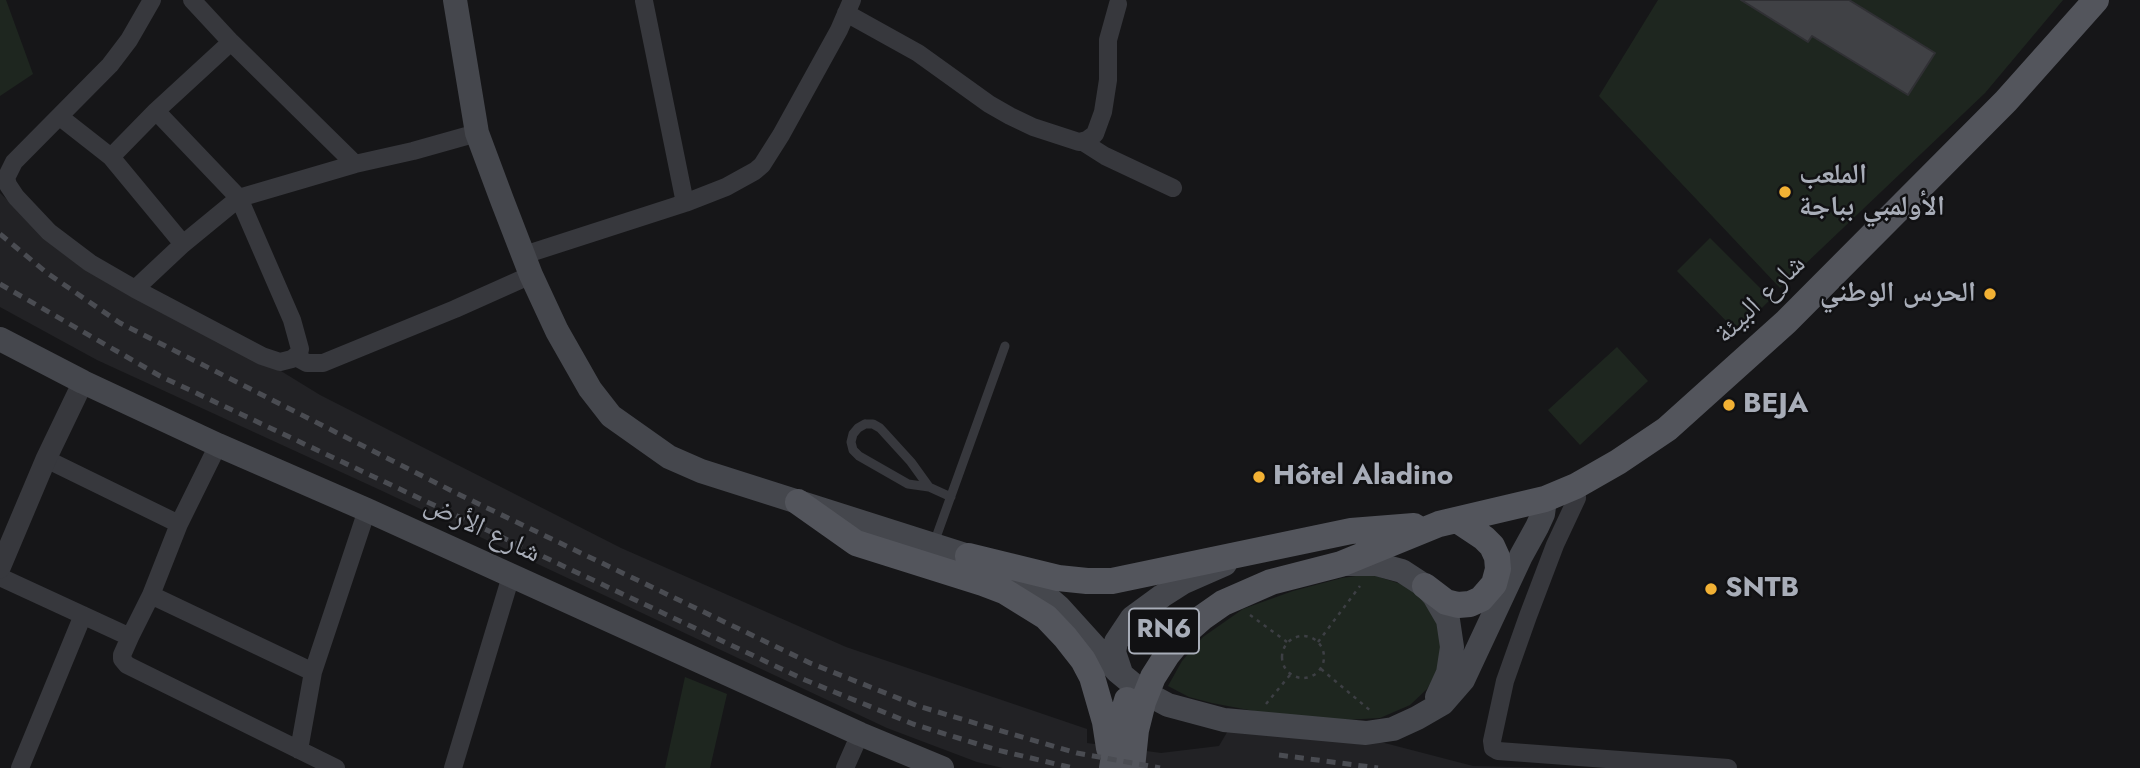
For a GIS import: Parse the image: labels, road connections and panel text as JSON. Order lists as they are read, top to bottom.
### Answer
{
  "streets": {
    "main road": ["شارع البيئة", "شارع الأرض", "RN6"]
  },
  "places": [
    "الملعب الأولمبي بباجة",
    "الحرس الوطني",
    "BEJA",
    "Hôtel Aladino",
    "SNTB"
  ]
}
